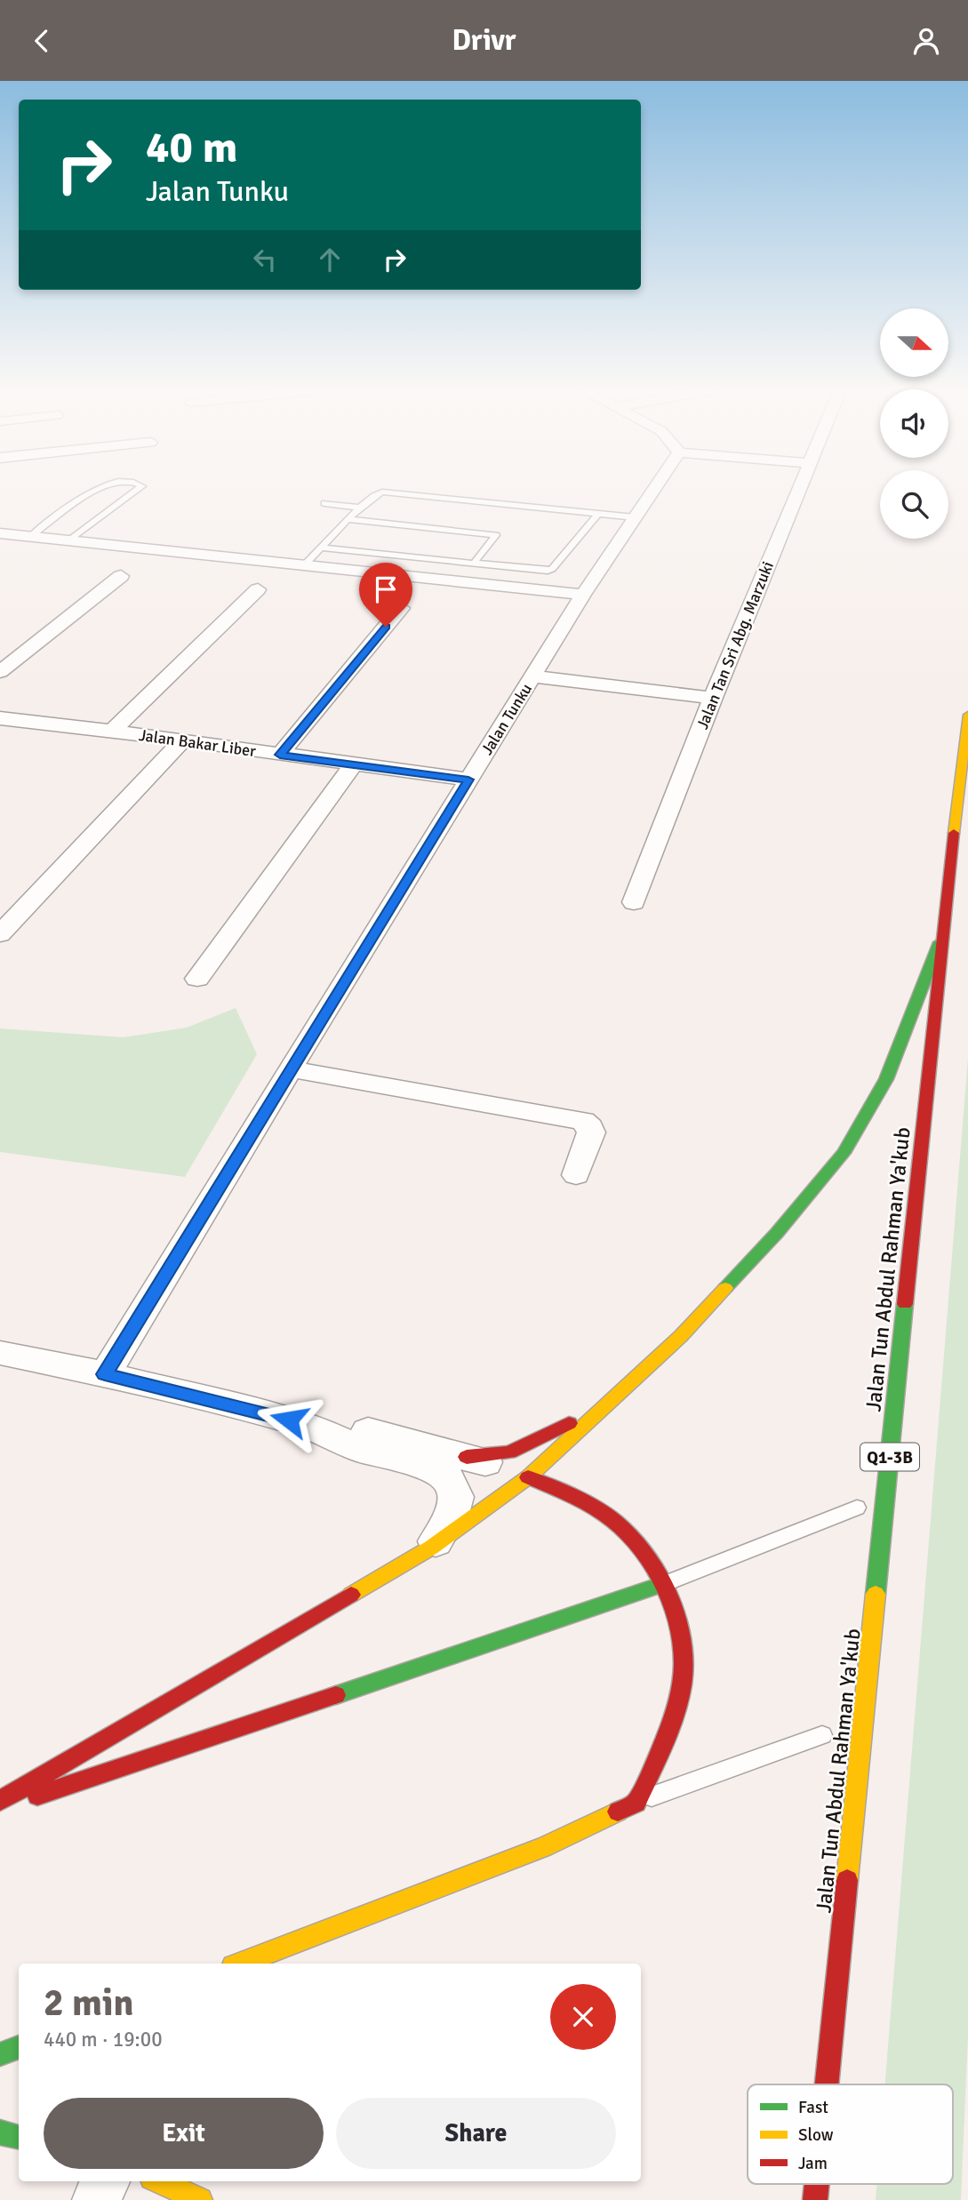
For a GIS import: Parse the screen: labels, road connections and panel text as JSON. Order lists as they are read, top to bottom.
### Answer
{
  "streets": {
    "street": [
      "Jalan Tan Sri Abg. Marzuki",
      "Jalan Tunku",
      "Jalan Bakar Liber",
      "Jalan Tun Abdul Rahman Ya'kub",
      "Q1-3B"
    ]
  },
  "crossings": [
    ["Jalan Tunku", "Jalan Bakar Liber"]
  ],
  "legend": ["Fast", "Slow", "Jam"],
  "north": "right",
  "page": {
    "header": "Drivr",
    "turn": ["40 m", "Jalan Tunku"],
    "heading": ["2 min", "440 m · 19:00"],
    "buttons": ["Exit", "Share"]
  }
}
